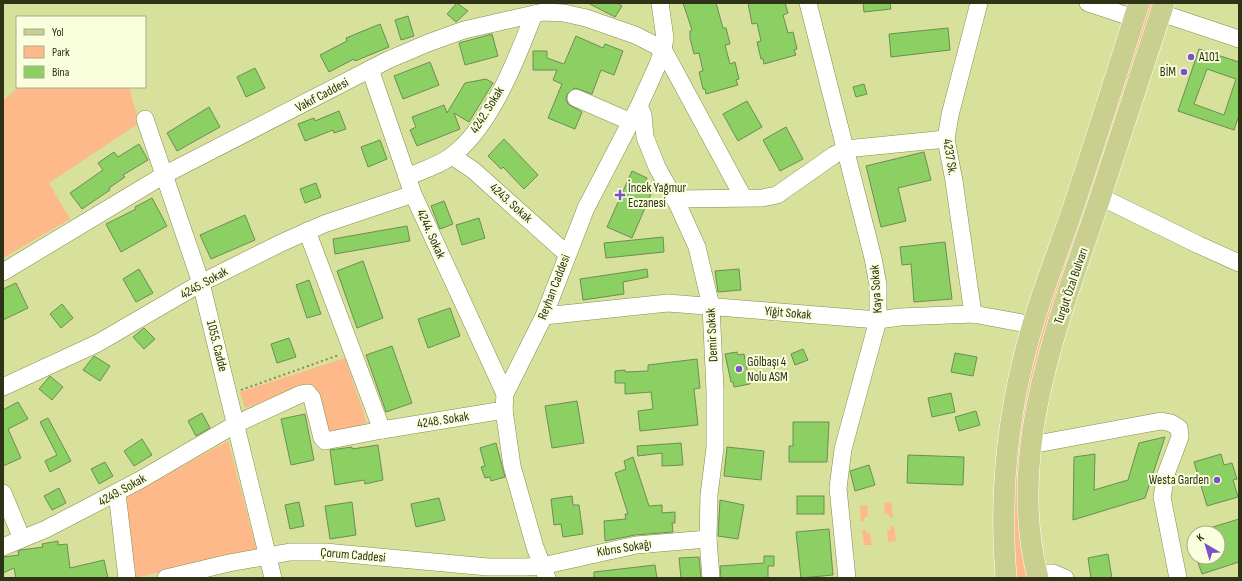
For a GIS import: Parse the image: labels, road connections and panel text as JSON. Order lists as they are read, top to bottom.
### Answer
{
  "streets": {
    "main road": ["Turgut Özal Bulvarı"],
    "street": [
      "Vakıf Caddesi",
      "4242. Sokak",
      "4237 Sk.",
      "4243. Sokak",
      "4244. Sokak",
      "4245. Sokak",
      "Reyhan Caddesi",
      "Kaya Sokak",
      "Yiğit Sokak",
      "Demir Sokak",
      "1055. Cadde",
      "4248. Sokak",
      "4249. Sokak",
      "Kıbrıs Sokağı",
      "Çorum Caddesi"
    ]
  },
  "crossings": [
    ["Vakıf Caddesi", "4242. Sokak"],
    ["Vakıf Caddesi", "4244. Sokak"],
    ["Vakıf Caddesi", "Reyhan Caddesi"],
    ["Vakıf Caddesi", "1055. Cadde"],
    ["4242. Sokak", "4243. Sokak"],
    ["4242. Sokak", "4244. Sokak"],
    ["4237 Sk.", "Yiğit Sokak"],
    ["4243. Sokak", "Reyhan Caddesi"],
    ["4244. Sokak", "4245. Sokak"],
    ["4244. Sokak", "Reyhan Caddesi"],
    ["4244. Sokak", "4248. Sokak"],
    ["4245. Sokak", "1055. Cadde"],
    ["Turgut Özal Bulvarı", "Yiğit Sokak"],
    ["Reyhan Caddesi", "Yiğit Sokak"],
    ["Reyhan Caddesi", "Demir Sokak"],
    ["Reyhan Caddesi", "4248. Sokak"],
    ["Kaya Sokak", "Yiğit Sokak"],
    ["Yiğit Sokak", "Demir Sokak"],
    ["Demir Sokak", "Kıbrıs Sokağı"],
    ["1055. Cadde", "4248. Sokak"],
    ["1055. Cadde", "4249. Sokak"],
    ["1055. Cadde", "Çorum Caddesi"],
    ["4248. Sokak", "4249. Sokak"],
    ["Kıbrıs Sokağı", "Çorum Caddesi"]
  ],
  "places": {
    "other": [
      "A101",
      "BİM",
      "Gölbaşı 4 Nolu ASM",
      "Westa Garden"
    ],
    "health": ["İncek Yağmur Eczanesi"]
  },
  "legend": ["Yol", "Park", "Bina"],
  "north": "top left"
}
